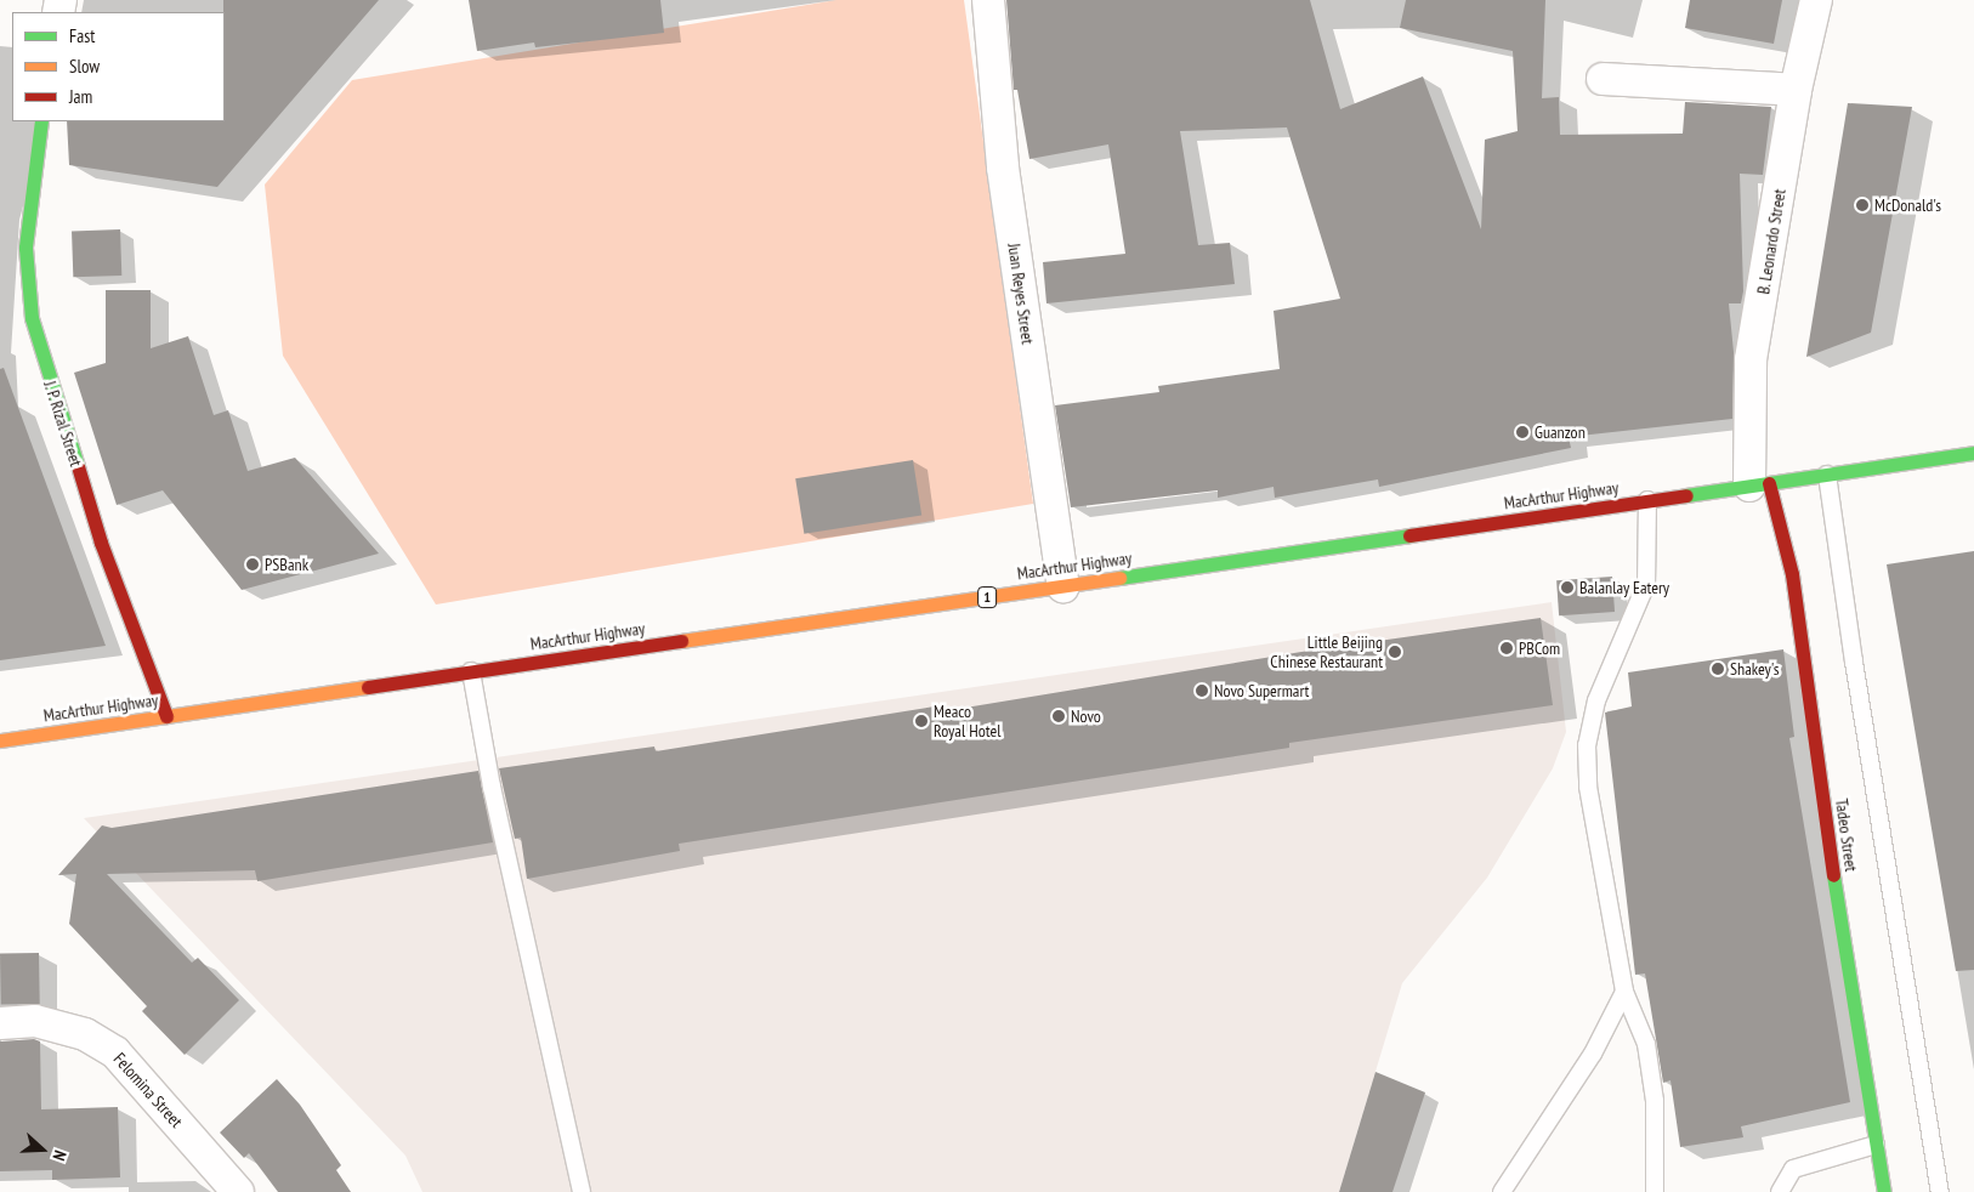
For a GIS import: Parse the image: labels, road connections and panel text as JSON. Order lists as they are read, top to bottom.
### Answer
{
  "streets": {
    "main road": [
      "J. P. Rizal Street",
      "MacArthur Highway",
      "1",
      "Tadeo Street"
    ],
    "street": ["B. Leonardo Street", "Juan Reyes Street", "Felomina Street"]
  },
  "crossings": [
    ["B. Leonardo Street", "MacArthur Highway"],
    ["B. Leonardo Street", "Tadeo Street"],
    ["Juan Reyes Street", "MacArthur Highway"],
    ["J. P. Rizal Street", "MacArthur Highway"],
    ["MacArthur Highway", "Tadeo Street"]
  ],
  "places": [
    "McDonald's",
    "Guanzon",
    "PSBank",
    "Balanlay Eatery",
    "PBCom",
    "Little Beijing Chinese Restaurant",
    "Shakey's",
    "Novo Supermart",
    "Novo",
    "Meaco Royal Hotel"
  ],
  "legend": ["Fast", "Slow", "Jam"],
  "north": "right"
}
